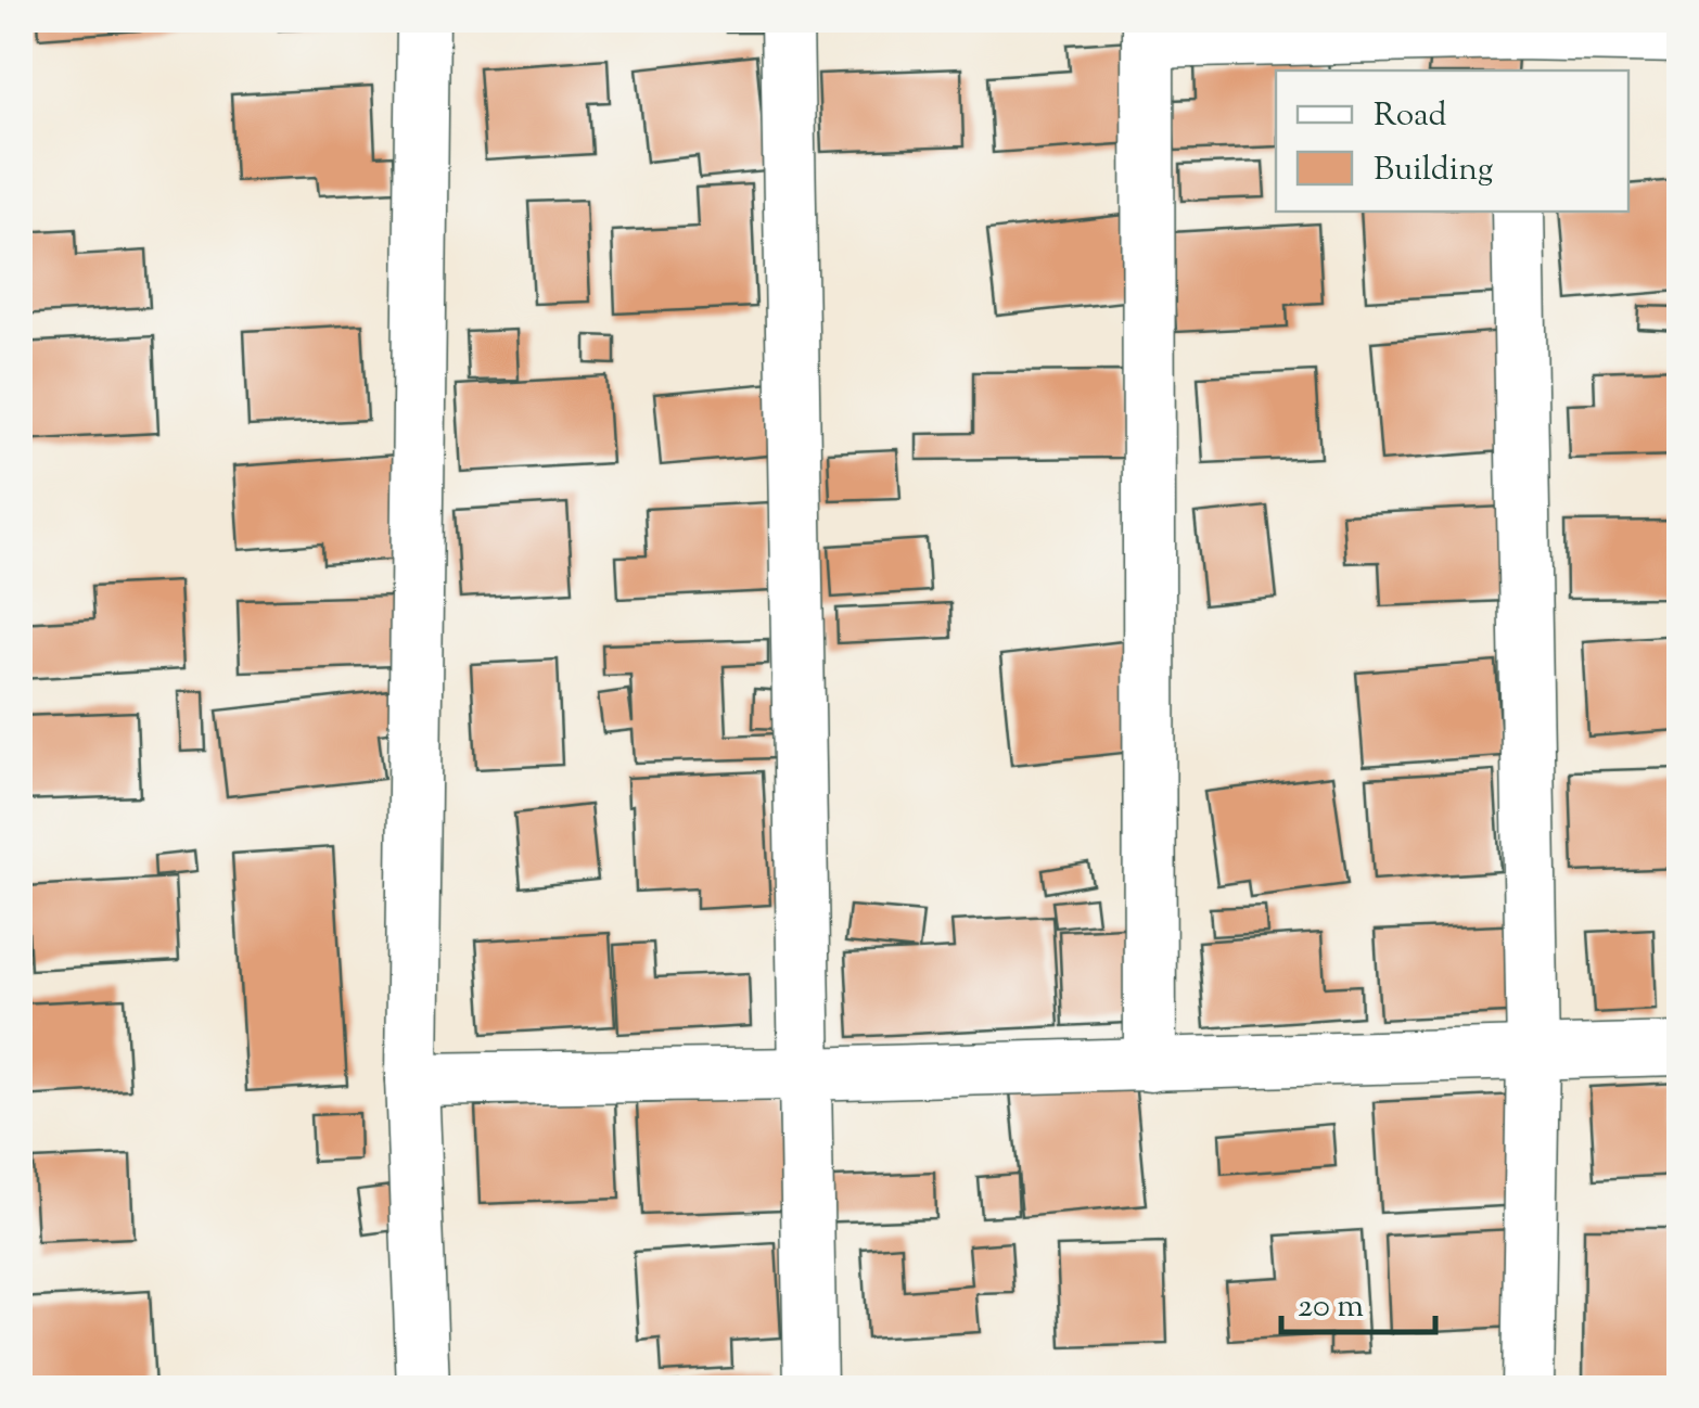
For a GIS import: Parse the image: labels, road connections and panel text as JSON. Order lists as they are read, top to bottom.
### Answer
{
  "legend": ["Road", "Building"],
  "scale_bar": "20 m"
}
